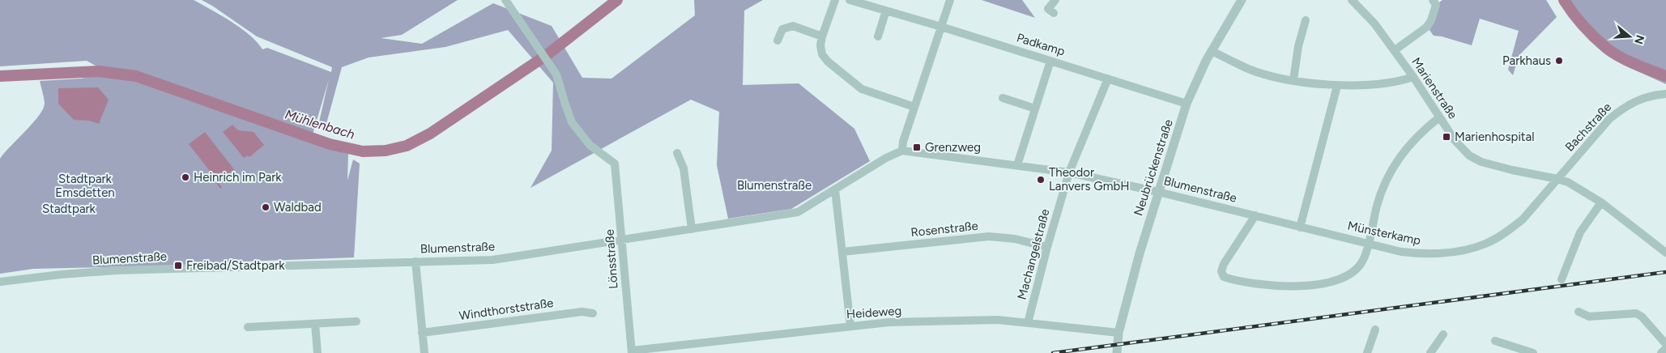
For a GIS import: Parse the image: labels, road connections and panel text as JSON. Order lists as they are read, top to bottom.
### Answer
{
  "streets": {
    "street": [
      "Padkamp",
      "Marienstraße",
      "Bachstraße",
      "Neubrückenstraße",
      "Blumenstraße",
      "Rosenstraße",
      "Münsterkamp",
      "Machangelstraße",
      "Lönsstraße",
      "Windthorststraße",
      "Heideweg"
    ]
  },
  "crossings": [
    ["Padkamp", "Neubrückenstraße"],
    ["Padkamp", "Machangelstraße"],
    ["Marienstraße", "Bachstraße"],
    ["Marienstraße", "Münsterkamp"],
    ["Bachstraße", "Münsterkamp"],
    ["Neubrückenstraße", "Blumenstraße"],
    ["Neubrückenstraße", "Heideweg"],
    ["Blumenstraße", "Münsterkamp"],
    ["Blumenstraße", "Machangelstraße"],
    ["Blumenstraße", "Lönsstraße"],
    ["Rosenstraße", "Machangelstraße"],
    ["Machangelstraße", "Heideweg"],
    ["Lönsstraße", "Heideweg"]
  ],
  "water": ["Mühlenbach"],
  "parks": ["Stadtpark Emsdetten", "Blumenstraße", "Stadtpark"],
  "places": {
    "other": [
      "Parkhaus",
      "Heinrich im Park",
      "Theodor Lanvers GmbH",
      "Waldbad"
    ],
    "transit": ["Marienhospital", "Grenzweg", "Freibad/Stadtpark"]
  },
  "north": "right"
}
